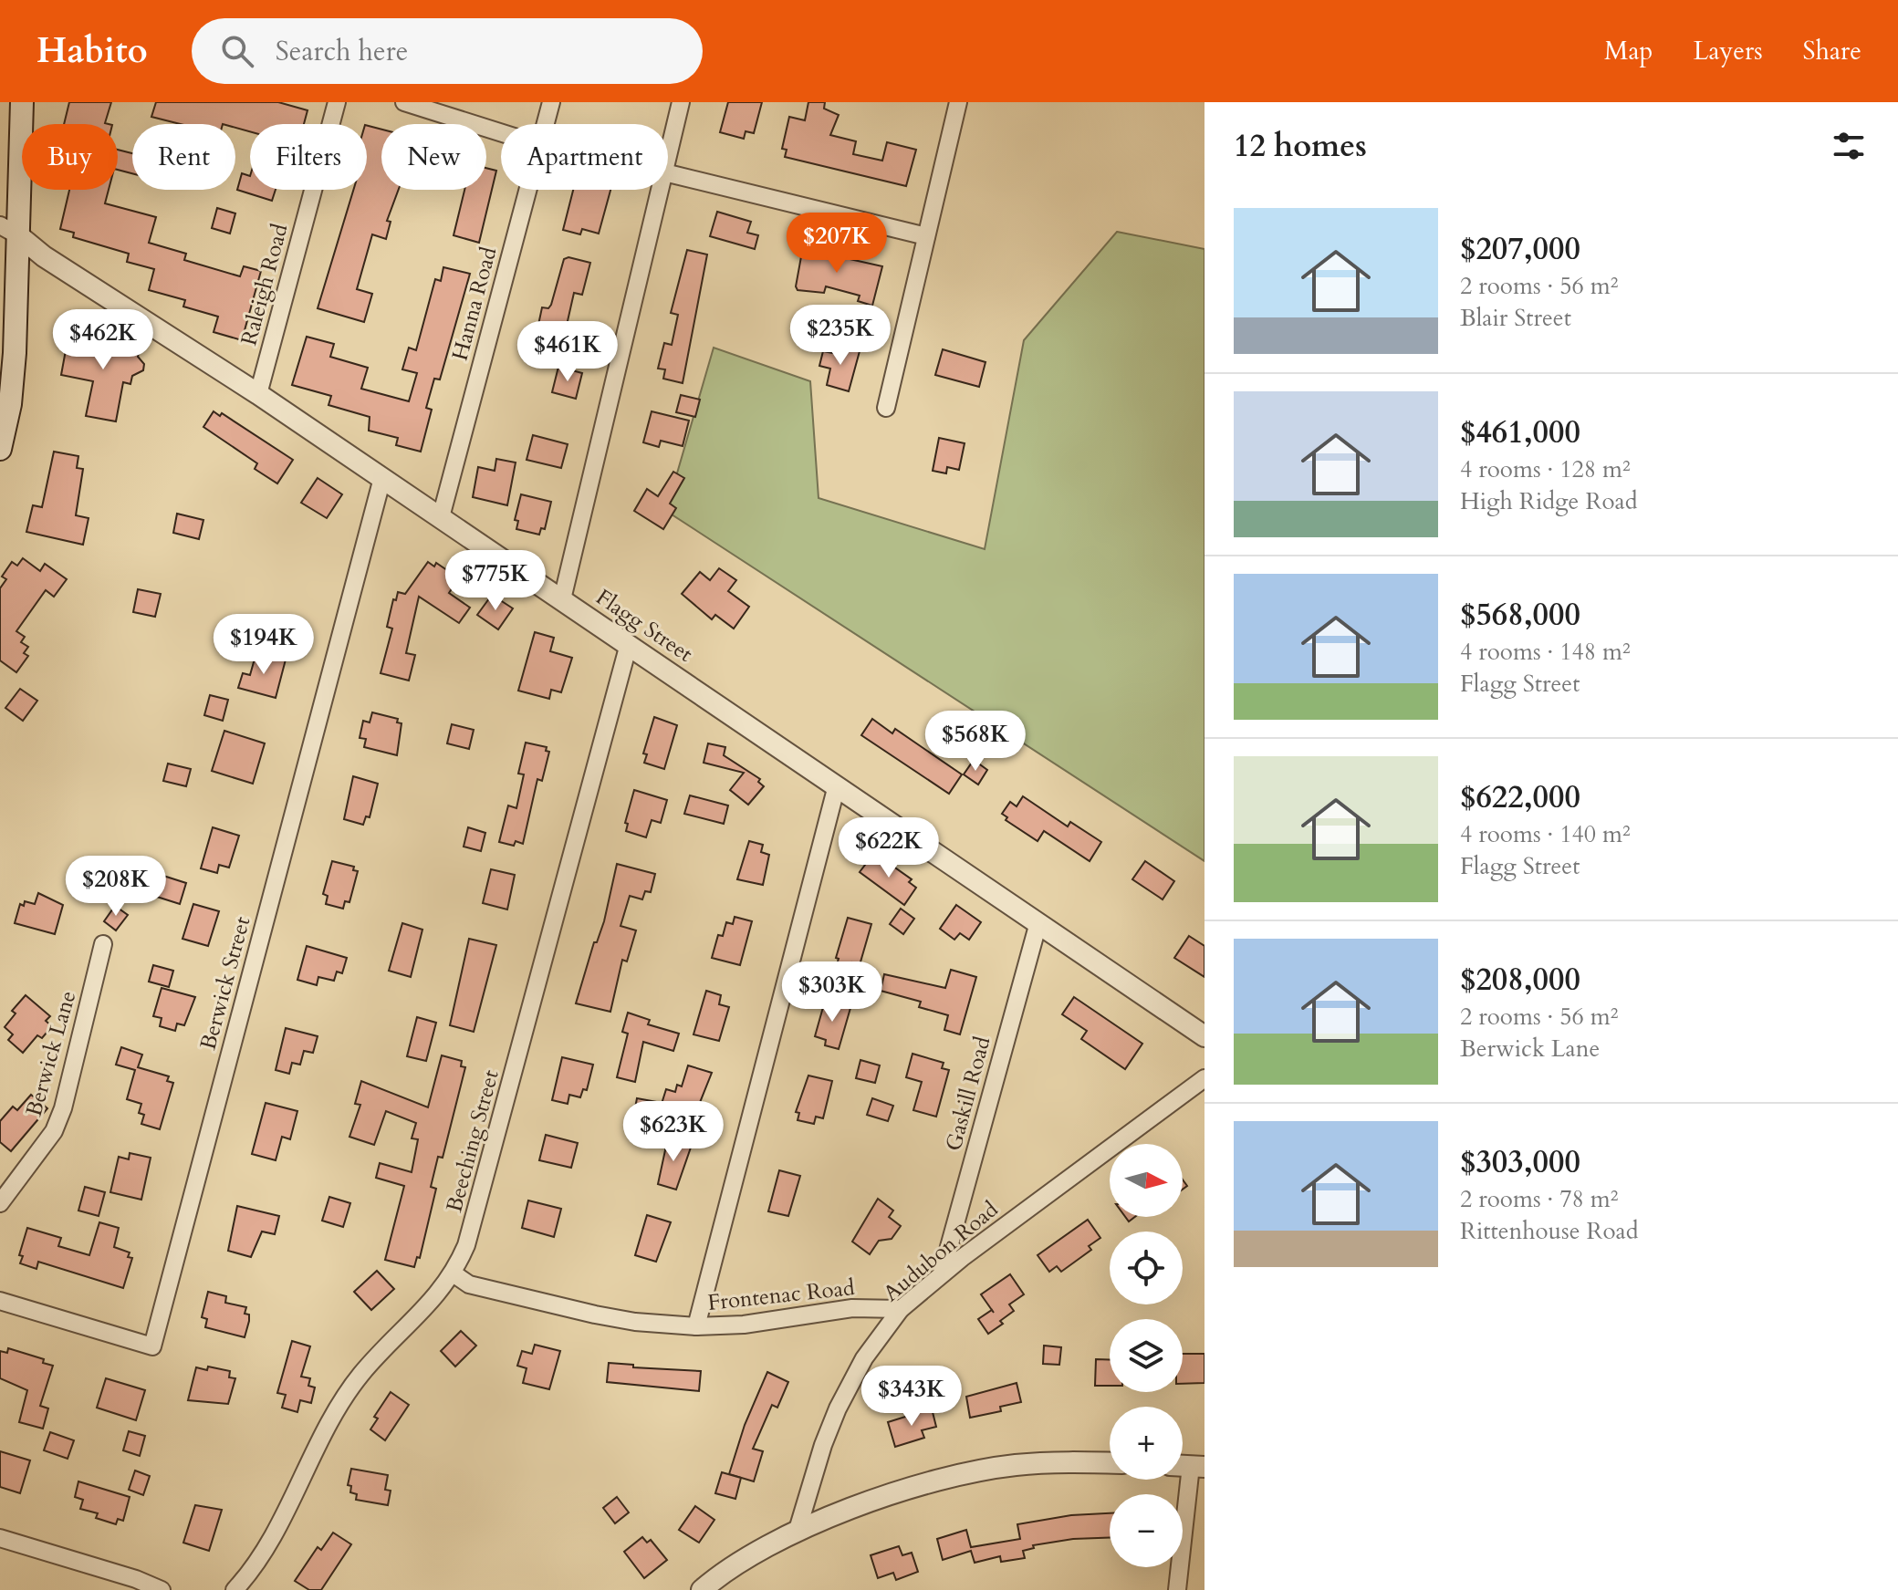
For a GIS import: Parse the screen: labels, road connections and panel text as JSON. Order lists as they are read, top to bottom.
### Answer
{
  "streets": {
    "street": [
      "Raleigh Road",
      "Hanna Road",
      "Flagg Street",
      "Berwick Street",
      "Berwick Lane",
      "Gaskill Road",
      "Beeching Street",
      "Audubon Road",
      "Frontenac Road"
    ]
  },
  "crossings": [
    ["Raleigh Road", "Flagg Street"],
    ["Hanna Road", "Flagg Street"],
    ["Flagg Street", "Berwick Street"],
    ["Flagg Street", "Gaskill Road"],
    ["Flagg Street", "Beeching Street"],
    ["Gaskill Road", "Audubon Road"],
    ["Beeching Street", "Frontenac Road"],
    ["Audubon Road", "Frontenac Road"]
  ],
  "north": "right",
  "page": {
    "header": "Habito",
    "search": "Search here",
    "nav": ["Map", "Layers", "Share"],
    "heading": "12 homes",
    "chip": [
      "Buy",
      "Rent",
      "Filters",
      "New",
      "Apartment"
    ],
    "list": [
      {
        "name": "$207,000",
        "note": "2 rooms · 56 m² · Blair Street"
      },
      {
        "name": "$461,000",
        "note": "4 rooms · 128 m² · High Ridge Road"
      },
      {
        "name": "$568,000",
        "note": "4 rooms · 148 m² · Flagg Street"
      },
      {
        "name": "$622,000",
        "note": "4 rooms · 140 m² · Flagg Street"
      },
      {
        "name": "$208,000",
        "note": "2 rooms · 56 m² · Berwick Lane"
      },
      {
        "name": "$303,000",
        "note": "2 rooms · 78 m² · Rittenhouse Road"
      }
    ],
    "price": [
      "$207K",
      "$235K",
      "$462K",
      "$461K",
      "$775K",
      "$194K",
      "$568K",
      "$622K",
      "$208K",
      "$303K",
      "$623K",
      "$343K"
    ],
    "map_buttons": ["+", "−"]
  }
}
